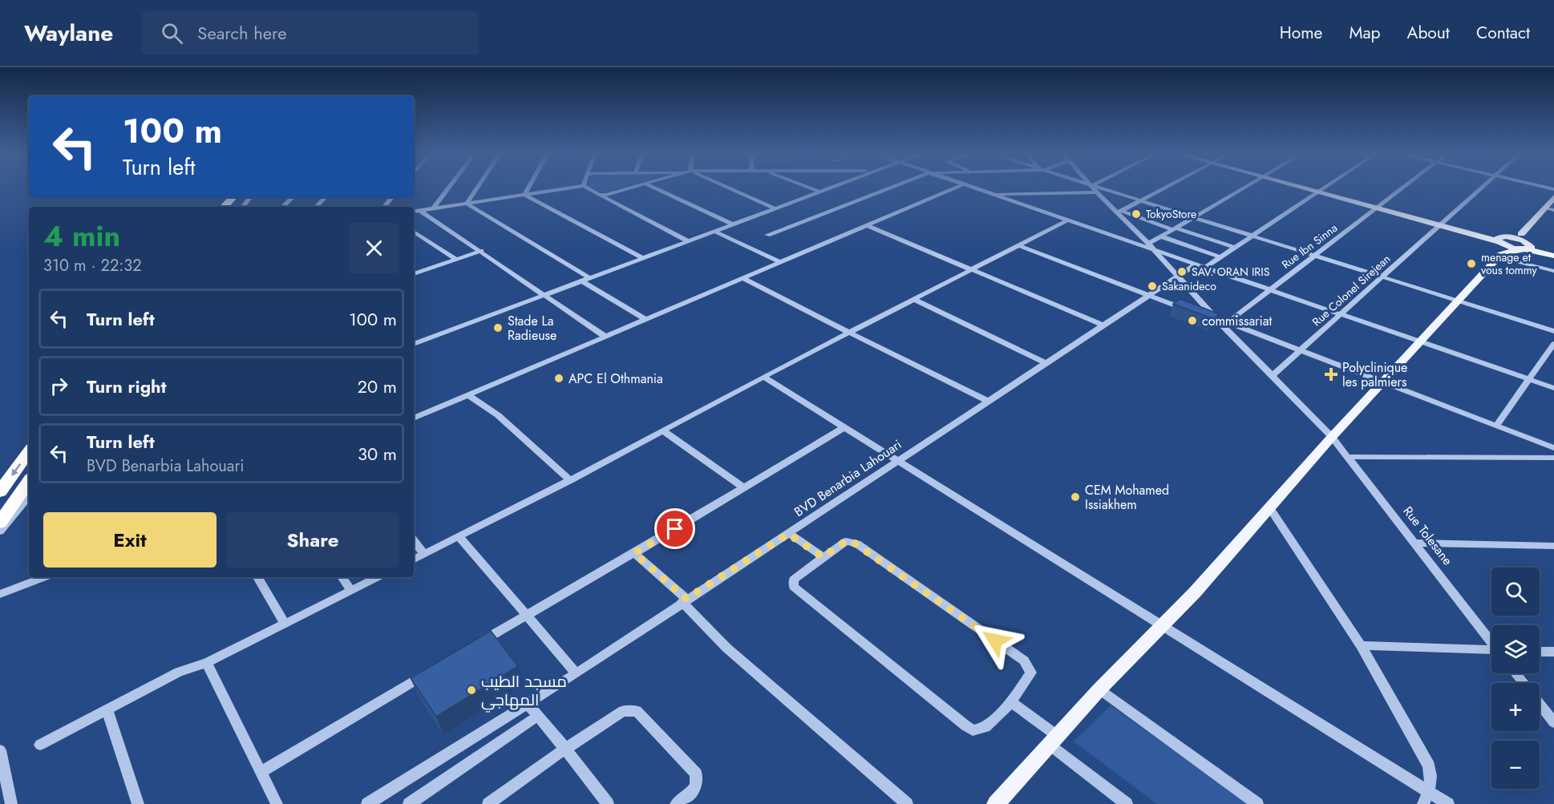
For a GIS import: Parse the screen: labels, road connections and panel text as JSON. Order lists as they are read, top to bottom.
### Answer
{
  "streets": {
    "street": [
      "Rue Ibn Sinna",
      "Rue Colonel Sirejean",
      "BVD Benarbia Lahouari",
      "Rue Tolesane"
    ]
  },
  "crossings": [
    ["Rue Ibn Sinna", "Rue Tolesane"],
    ["Rue Colonel Sirejean", "Rue Tolesane"],
    ["BVD Benarbia Lahouari", "Rue Tolesane"]
  ],
  "places": {
    "other": [
      "TokyoStore",
      "menage et vous tommy",
      "SAV. ORAN IRIS",
      "Sakanideco",
      "commissariat",
      "Stade La Radieuse",
      "APC El Othmania",
      "CEM Mohamed Issiakhem",
      "مسجد الطيب المهاجي"
    ],
    "health": ["Polyclinique les palmiers"]
  },
  "page": {
    "header": "Waylane",
    "search": "Search here",
    "nav": [
      "Home",
      "Map",
      "About",
      "Contact"
    ],
    "turn": ["100 m", "Turn left"],
    "heading": ["4 min", "310 m · 22:32"],
    "list": [
      {
        "name": "Turn left",
        "value": "100 m"
      },
      {
        "name": "Turn right",
        "value": "20 m"
      },
      {
        "name": "Turn left",
        "note": "BVD Benarbia Lahouari",
        "value": "30 m"
      }
    ],
    "buttons": ["Exit", "Share"],
    "map_buttons": ["+", "−"]
  }
}
